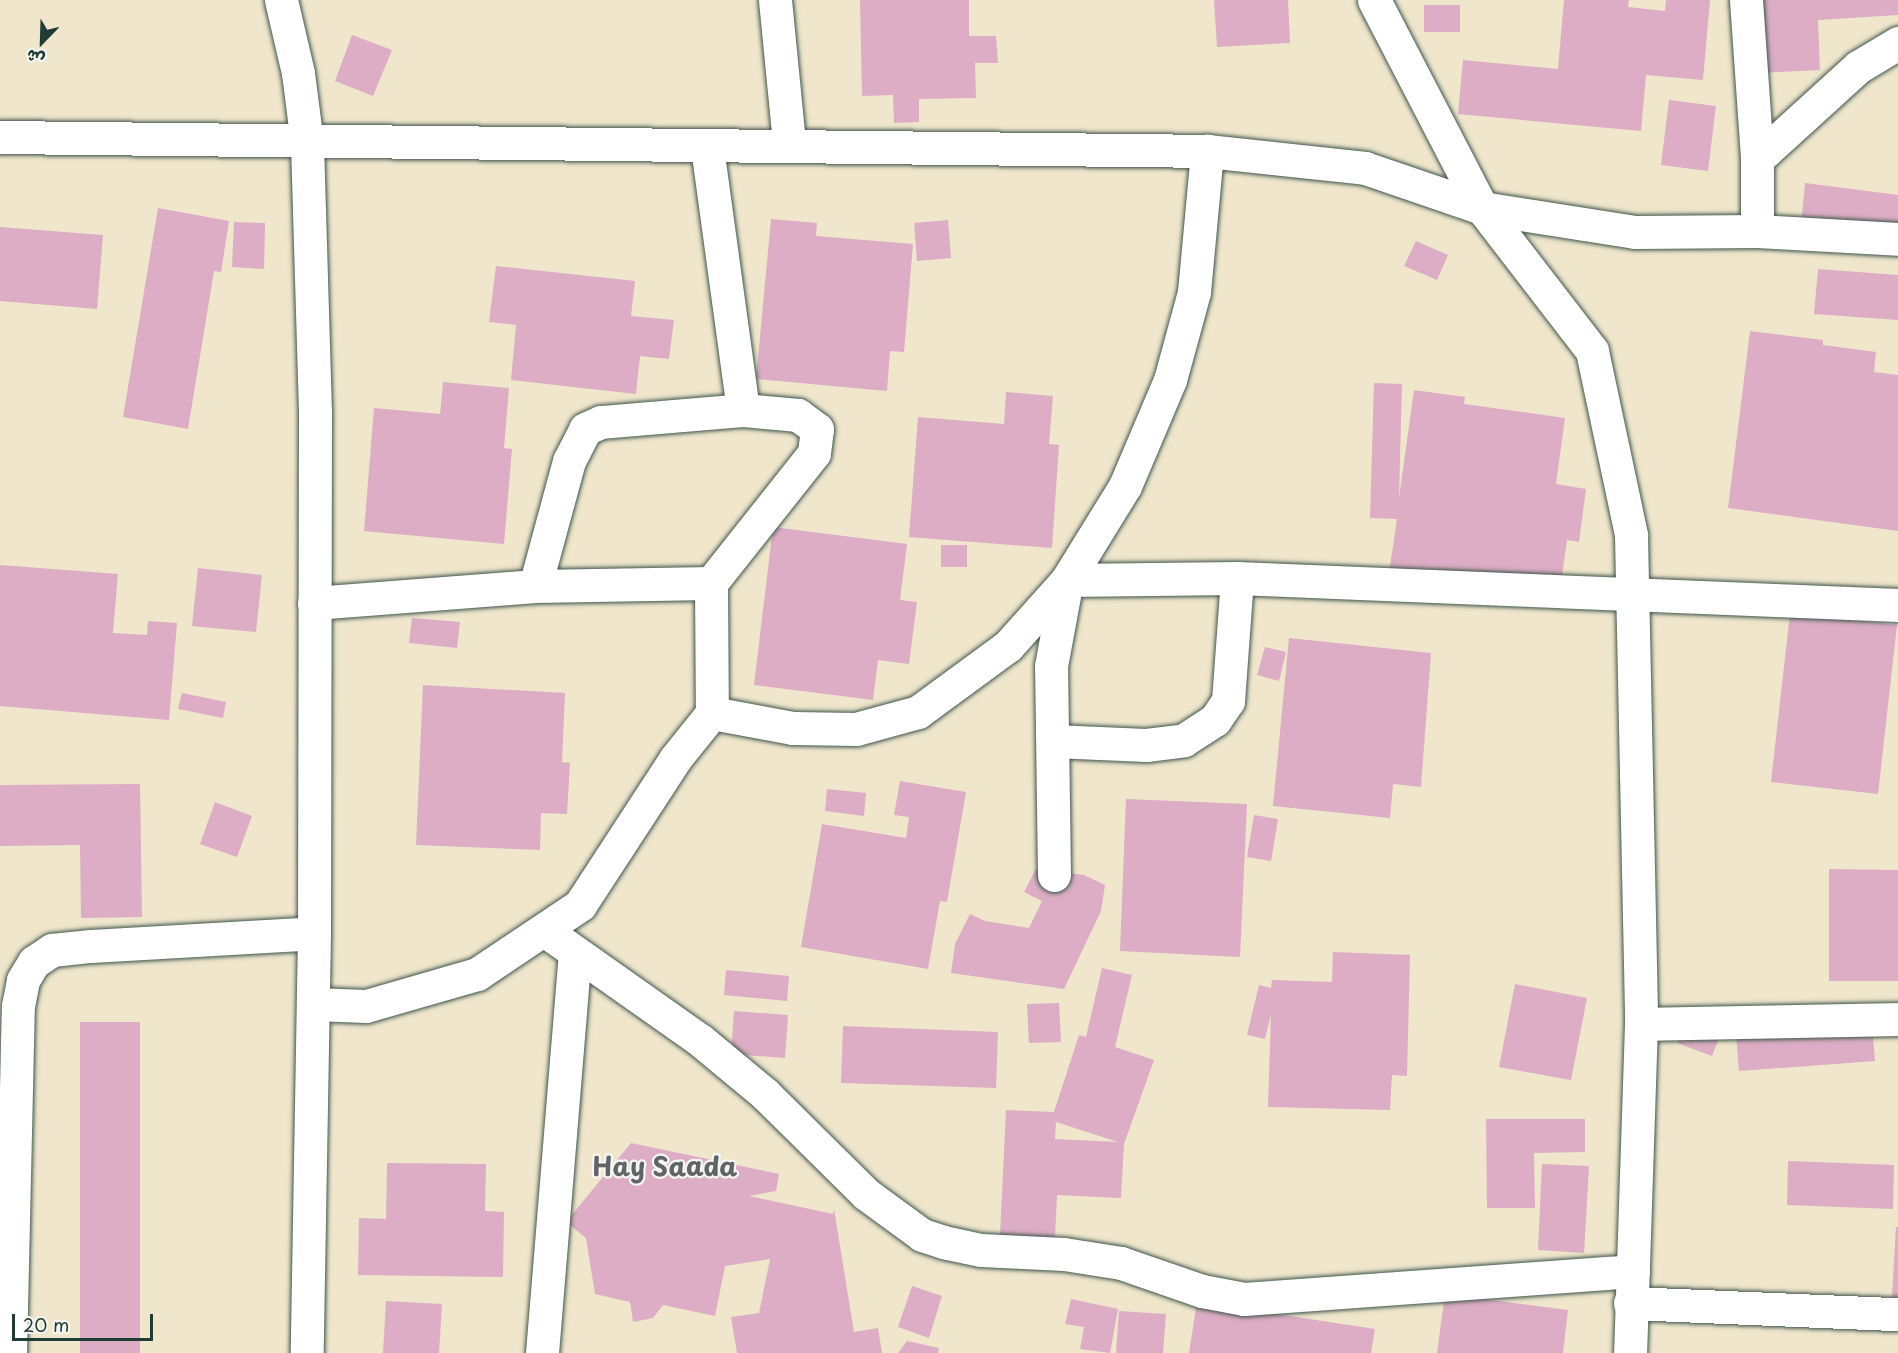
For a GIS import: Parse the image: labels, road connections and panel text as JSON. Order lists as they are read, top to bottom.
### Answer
{
  "districts": ["Hay Saada"],
  "scale_bar": "20 m",
  "north": "bottom left"
}
